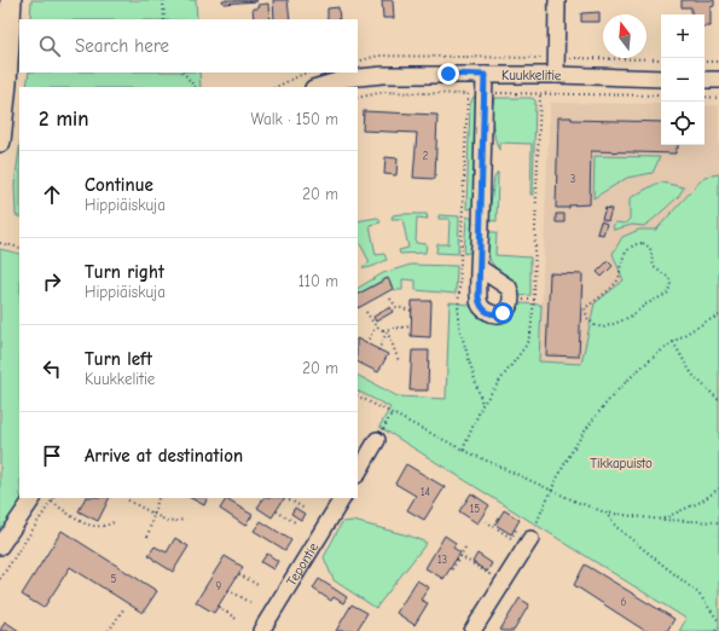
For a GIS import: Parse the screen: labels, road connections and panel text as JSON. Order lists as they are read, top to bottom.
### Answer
{
  "streets": {
    "street": ["Kuukkelitie", "Tepontie"]
  },
  "parks": ["Tikkapuisto"],
  "house_numbers": [
    "2",
    "3",
    "14",
    "15",
    "13",
    "5",
    "9",
    "6"
  ],
  "north": "top",
  "page": {
    "map_buttons": ["+", "−"],
    "search": "Search here",
    "heading": ["2 min", "Walk · 150 m"],
    "list": [
      ["Continue", "Hippiäiskuja", "20 m"],
      ["Turn right", "Hippiäiskuja", "110 m"],
      ["Turn left", "Kuukkelitie", "20 m"],
      "Arrive at destination"
    ]
  }
}
